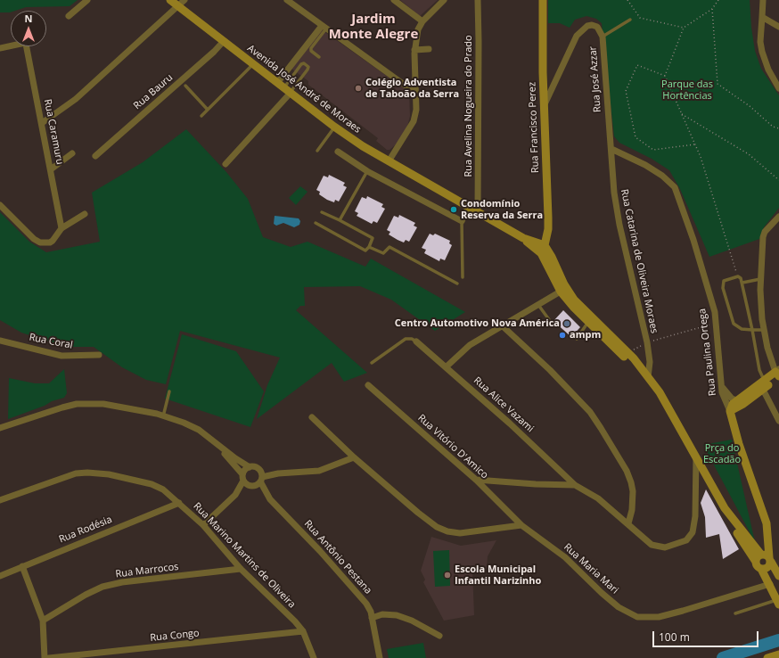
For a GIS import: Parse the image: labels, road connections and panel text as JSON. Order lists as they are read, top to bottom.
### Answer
{
  "streets": {
    "street": [
      "Rua José Azzar",
      "Avenida José André de Moraes",
      "Rua Bauru",
      "Rua Avelina Nogueira do Prado",
      "Rua Francisco Perez",
      "Rua Caramuru",
      "Rua Catarina de Oliveira Moraes",
      "Rua Coral",
      "Rua Paulina Ortega",
      "Rua Alice Vazami",
      "Rua Vitório D'Amico",
      "Rua Rodésia",
      "Rua Marino Martins de Oliveira",
      "Rua Antônio Pestana",
      "Rua Maria Mari",
      "Rua Marrocos",
      "Rua Congo"
    ]
  },
  "crossings": [
    ["Rua José Azzar", "Rua Francisco Perez"],
    ["Rua José Azzar", "Rua Catarina de Oliveira Moraes"],
    ["Rua José Azzar", "Rua Paulina Ortega"],
    ["Avenida José André de Moraes", "Rua Bauru"],
    ["Avenida José André de Moraes", "Rua Avelina Nogueira do Prado"],
    ["Avenida José André de Moraes", "Rua Francisco Perez"],
    ["Avenida José André de Moraes", "Rua Catarina de Oliveira Moraes"],
    ["Avenida José André de Moraes", "Rua Paulina Ortega"],
    ["Avenida José André de Moraes", "Rua Alice Vazami"],
    ["Avenida José André de Moraes", "Rua Maria Mari"],
    ["Rua Catarina de Oliveira Moraes", "Rua Paulina Ortega"],
    ["Rua Vitório D'Amico", "Rua Maria Mari"],
    ["Rua Rodésia", "Rua Marino Martins de Oliveira"],
    ["Rua Marino Martins de Oliveira", "Rua Marrocos"],
    ["Rua Marino Martins de Oliveira", "Rua Congo"]
  ],
  "districts": ["Jardim Monte Alegre"],
  "parks": ["Parque das Hortências", "Prça do Escadão"],
  "places": [
    "Colégio Adventista de Taboão da Serra",
    "Condomínio Reserva da Serra",
    "Centro Automotivo Nova América",
    "ampm",
    "Escola Municipal Infantil Narizinho"
  ],
  "scale_bar": "100 m",
  "north": "top"
}
